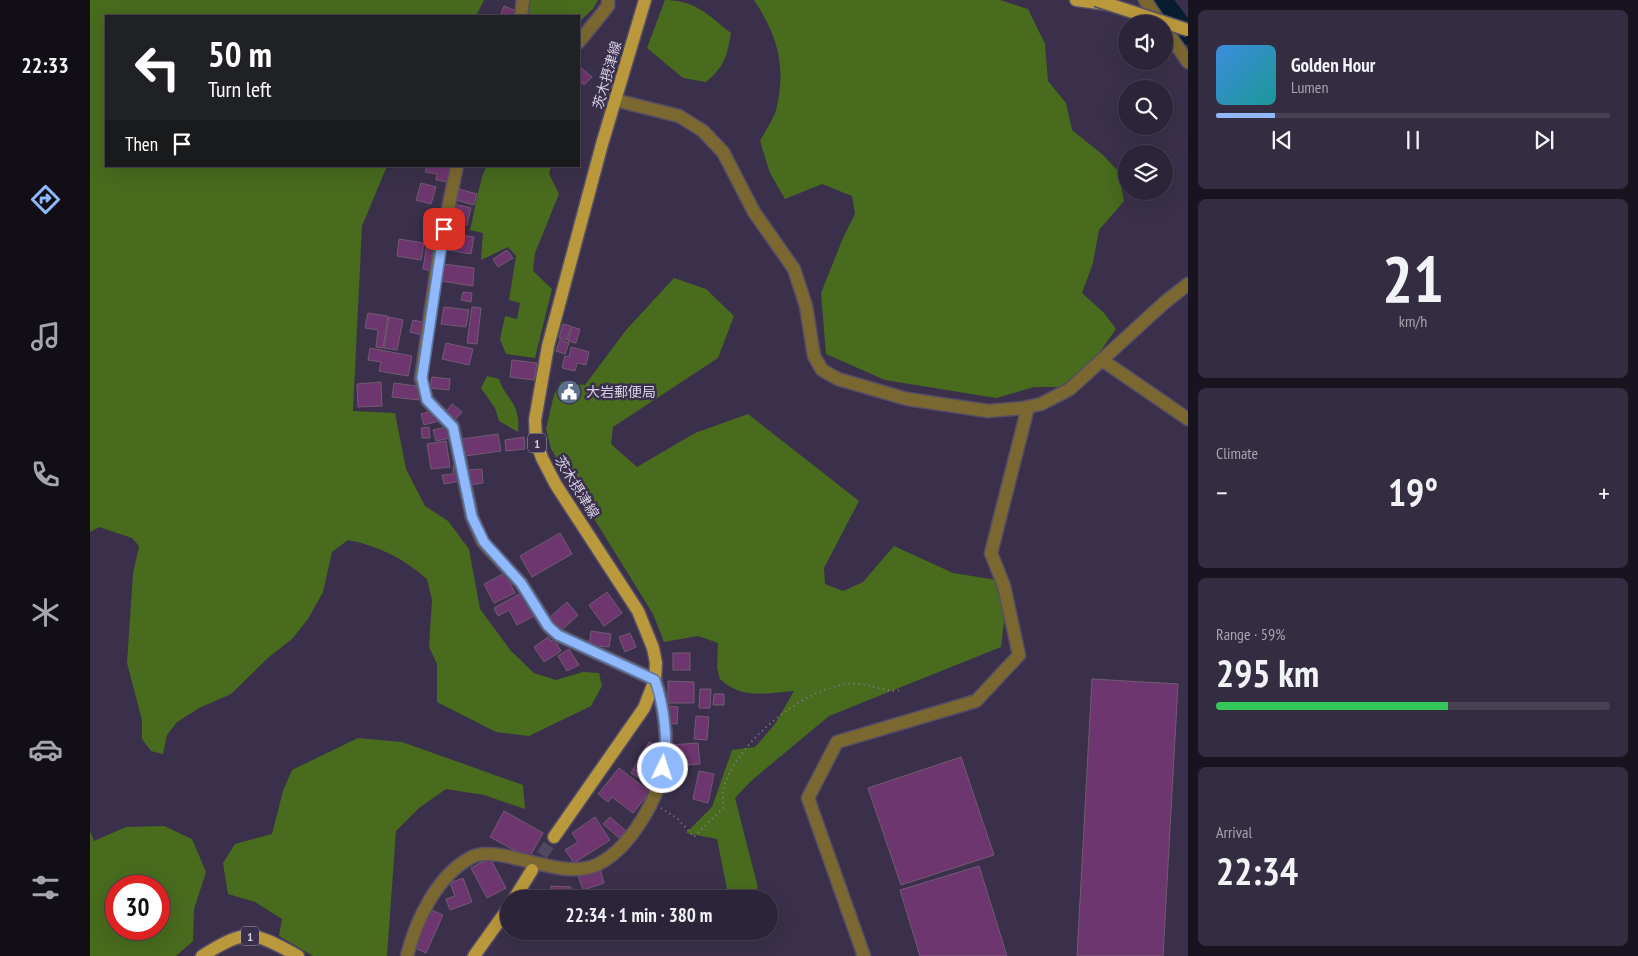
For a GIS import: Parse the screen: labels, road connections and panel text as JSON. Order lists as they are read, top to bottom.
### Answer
{
  "streets": {
    "main road": ["茨木摂津線", "1"]
  },
  "places": {
    "public building": ["大岩郵便局"]
  },
  "page": {
    "tabs": "22:33",
    "turn": ["50 m", "Turn left"],
    "song": ["Golden Hour", "Lumen"],
    "then": "Then",
    "tile": [
      ["21", "km/h"],
      "Climate",
      ["Range · 59%", "295 km"],
      ["Arrival", "22:34"]
    ],
    "heat": ["−", "19°", "+"],
    "limit": "30",
    "trip": "22:34 · 1 min · 380 m"
  }
}
